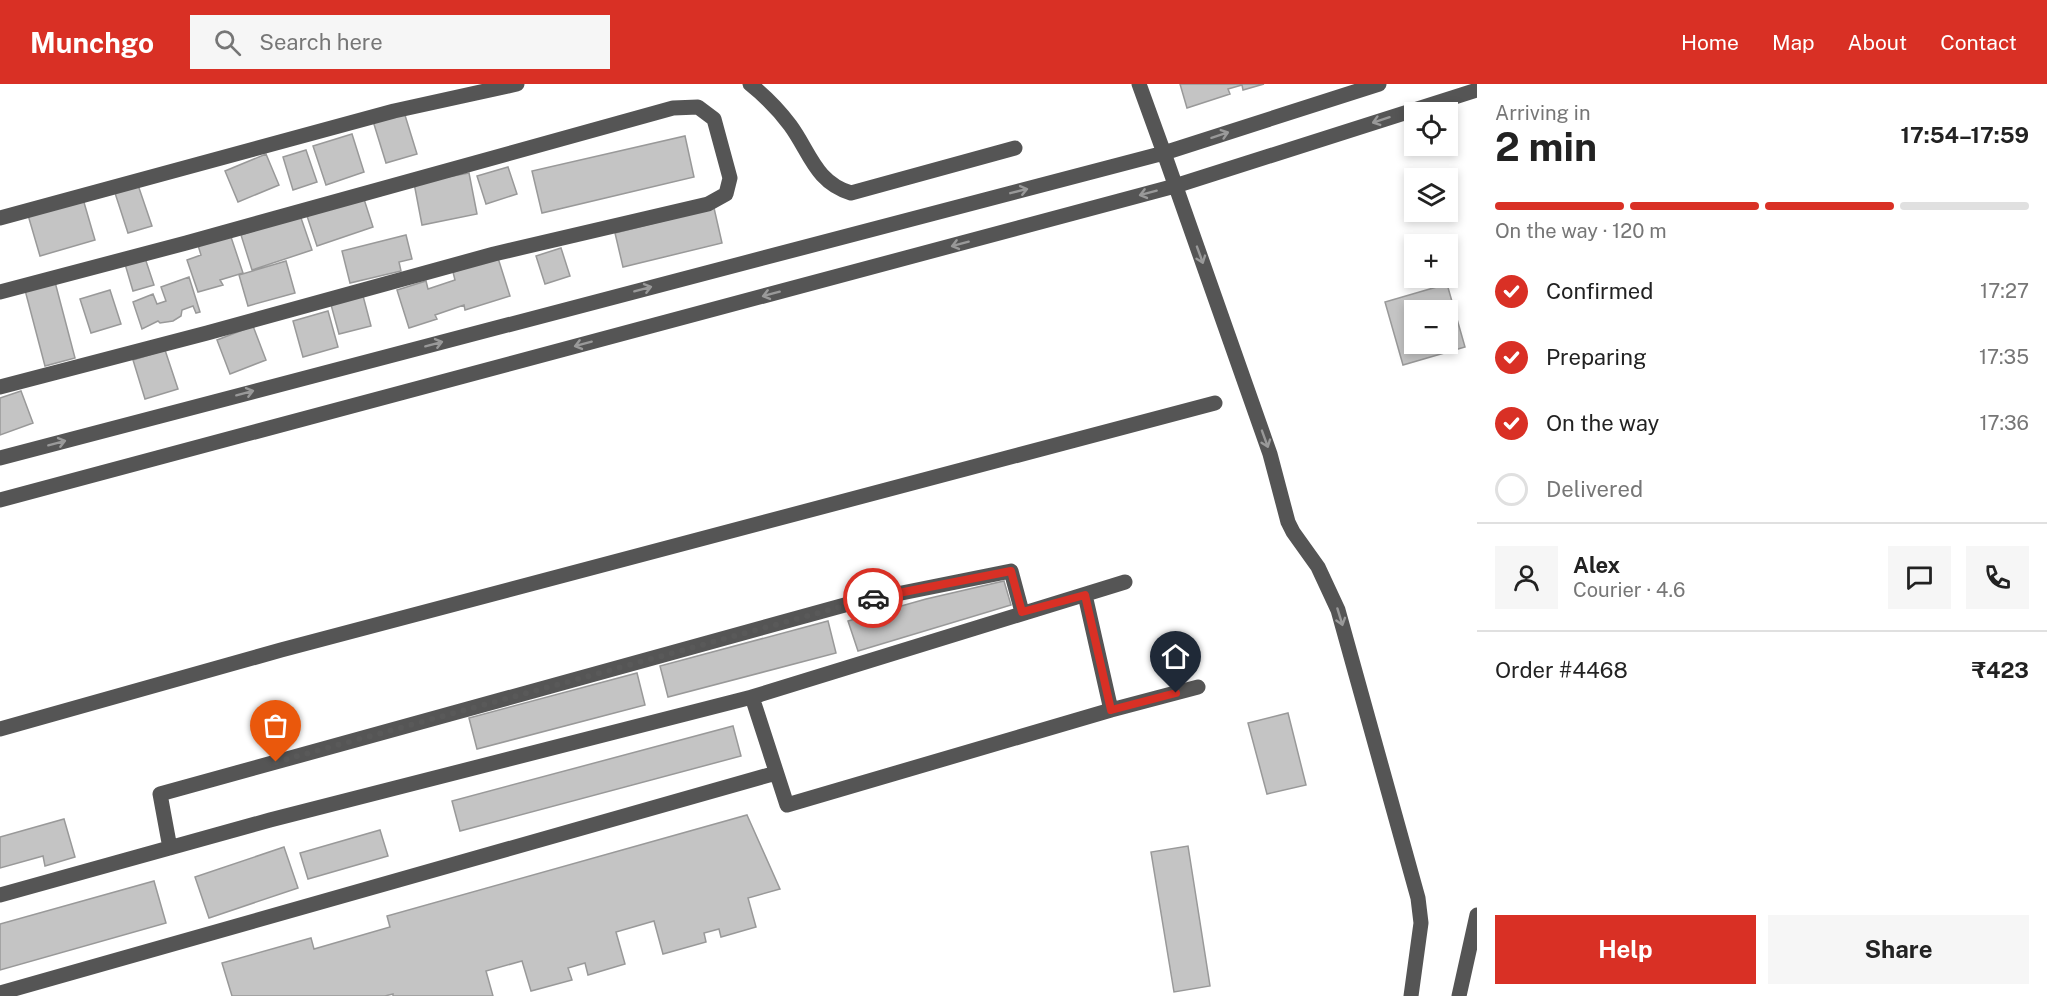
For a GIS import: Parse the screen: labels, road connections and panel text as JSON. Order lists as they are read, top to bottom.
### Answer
{
  "page": {
    "header": "Munchgo",
    "search": "Search here",
    "nav": [
      "Home",
      "Map",
      "About",
      "Contact"
    ],
    "heading": ["2 min", "Arriving in", "17:54–17:59"],
    "panel": [
      "Alex",
      "Courier · 4.6",
      "Order #4468",
      "₹423"
    ],
    "map_buttons": ["+", "−"],
    "bar": "On the way · 120 m",
    "list": [
      ["Confirmed", "17:27"],
      ["Preparing", "17:35"],
      ["On the way", "17:36"],
      "Delivered"
    ],
    "buttons": ["Help", "Share"]
  }
}
